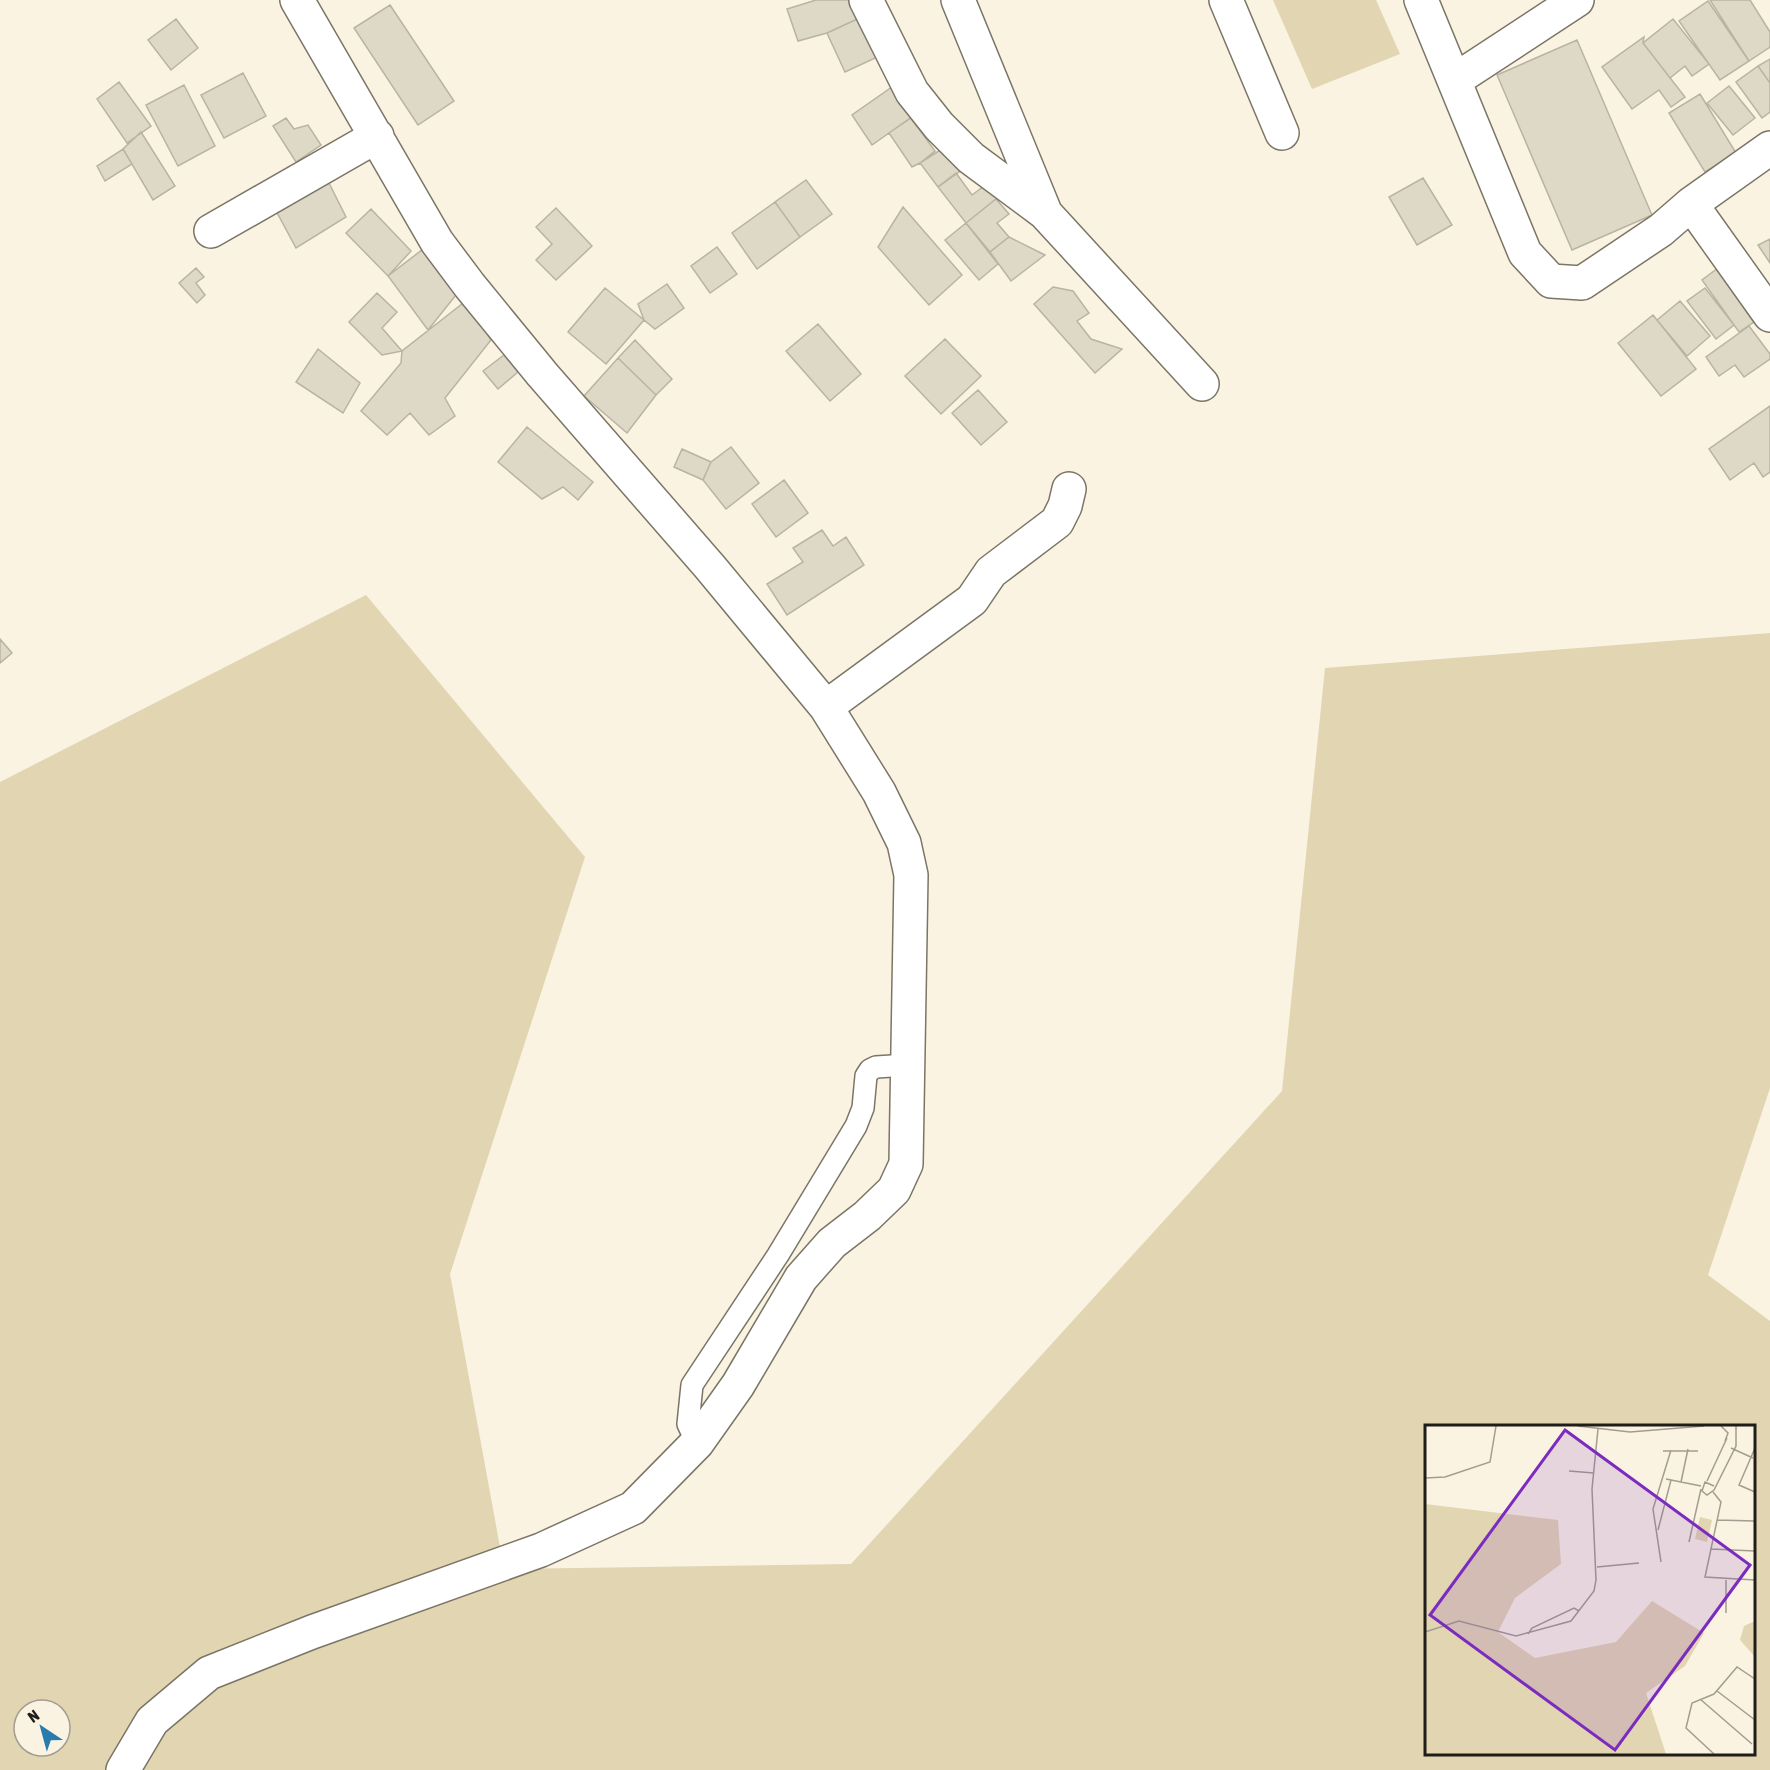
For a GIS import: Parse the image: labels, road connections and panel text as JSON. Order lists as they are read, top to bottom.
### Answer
{
  "north": "top left"
}
